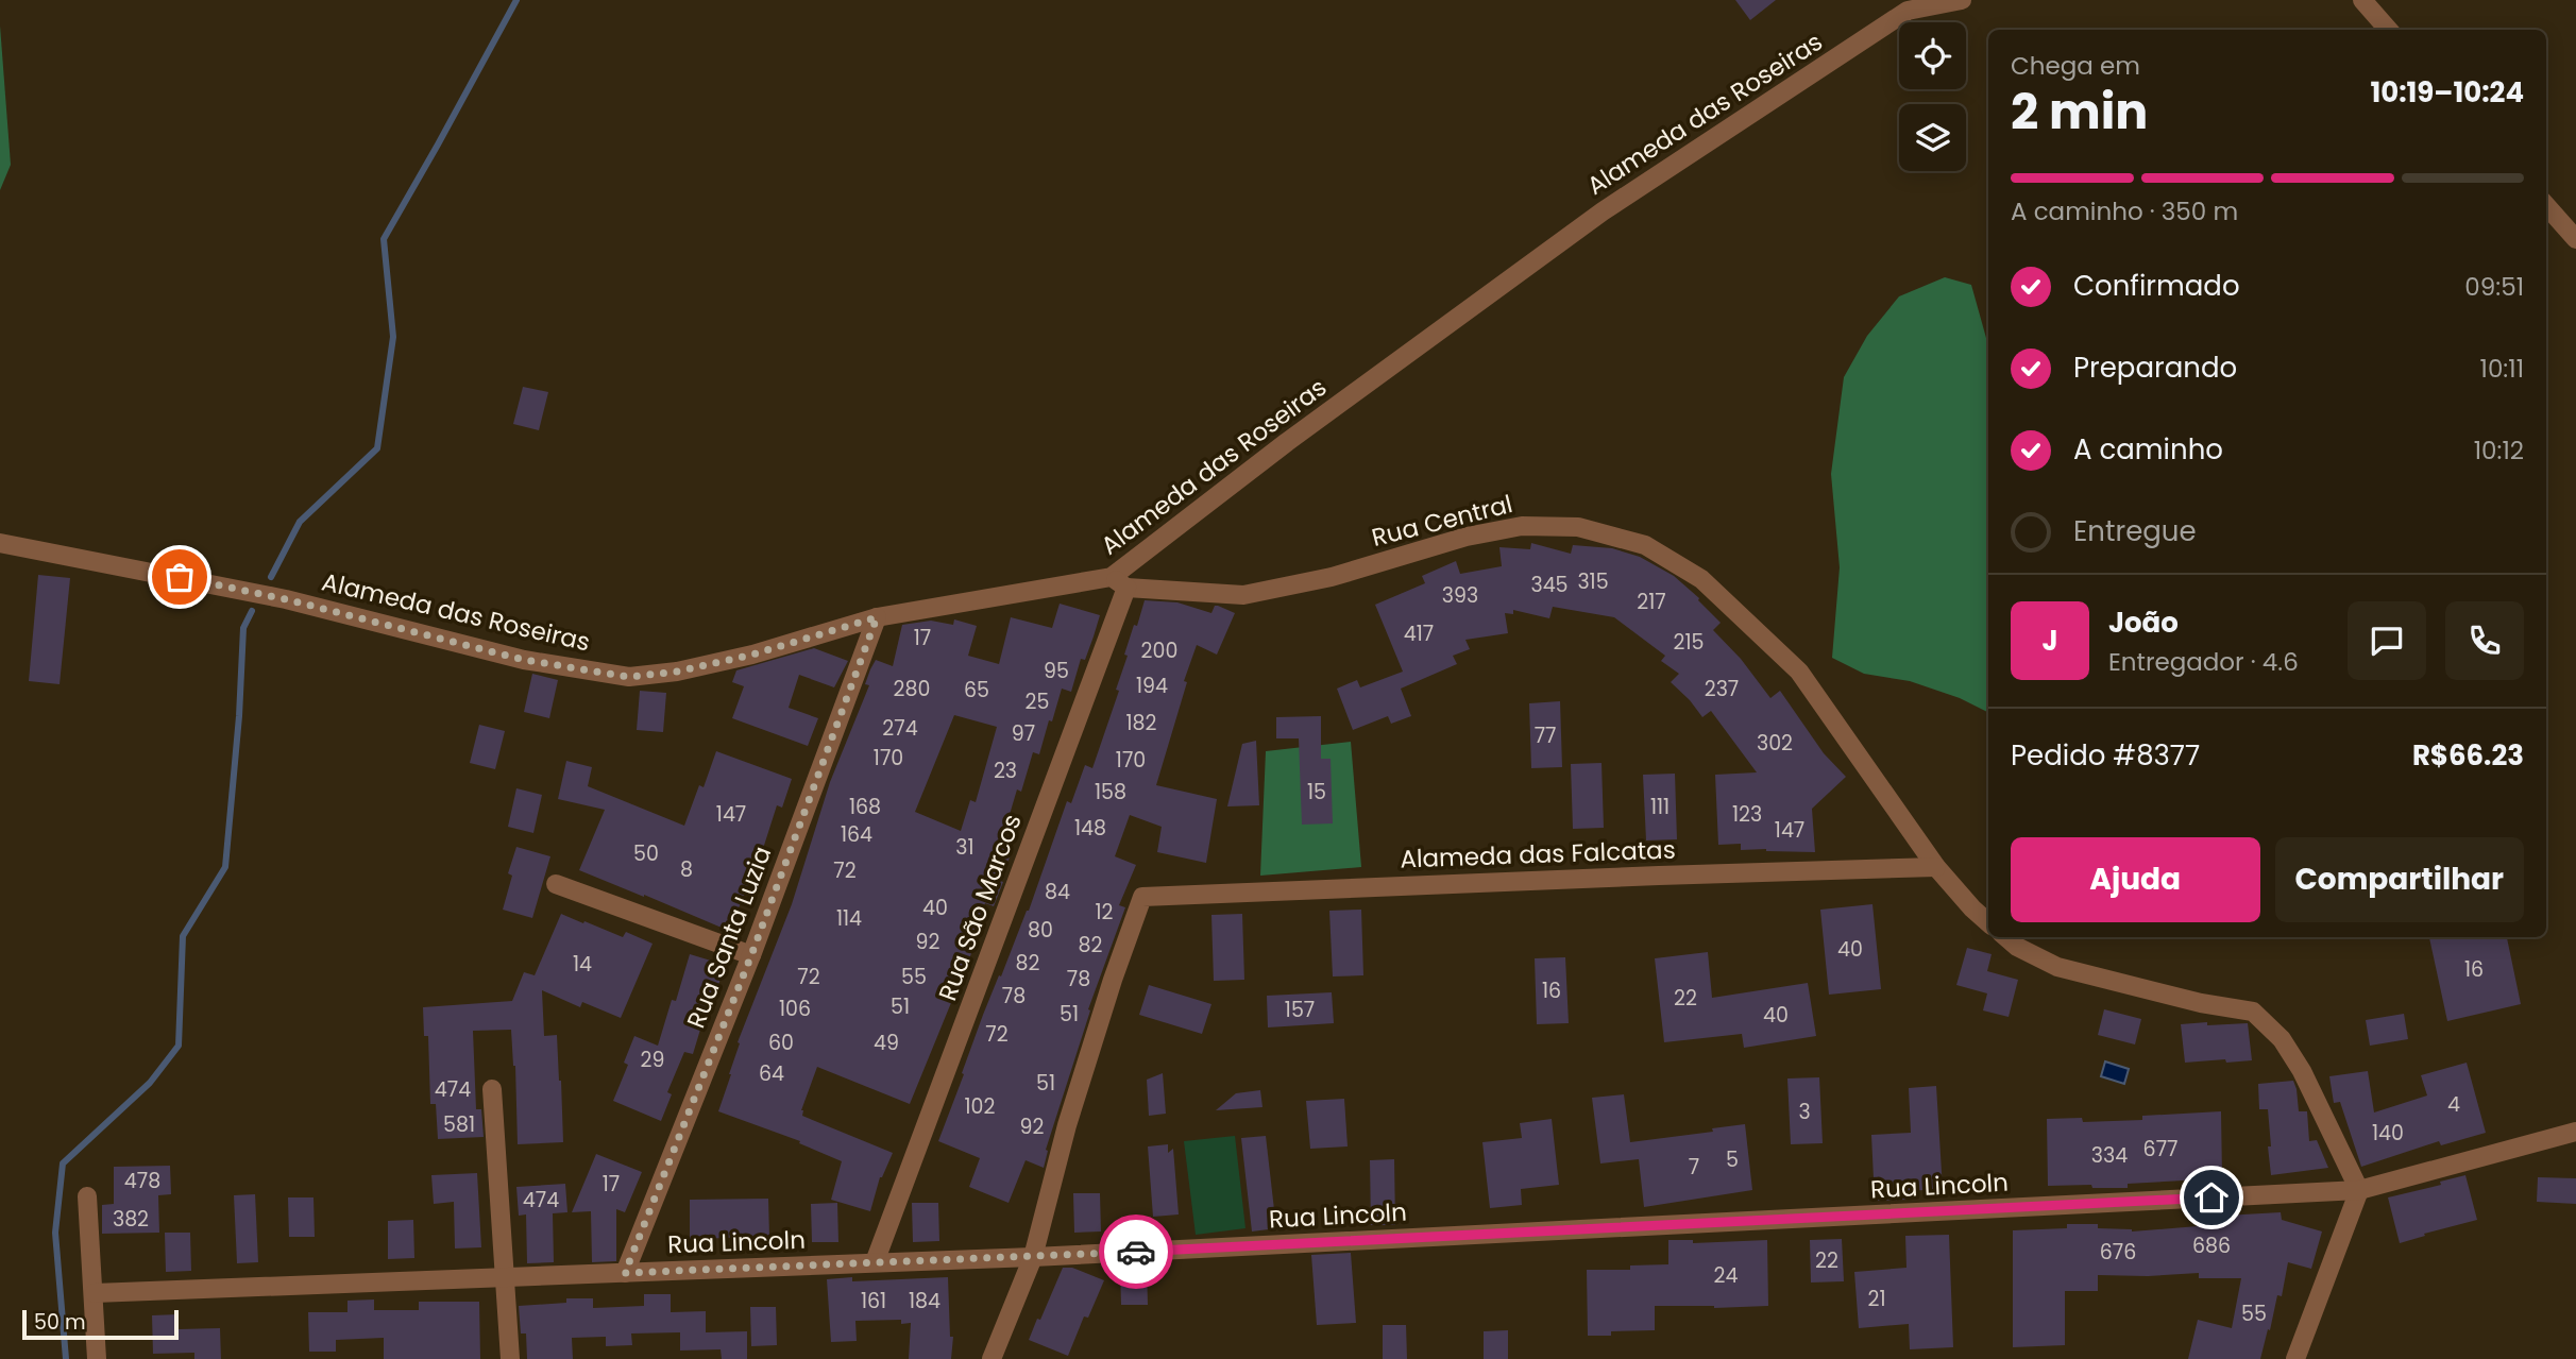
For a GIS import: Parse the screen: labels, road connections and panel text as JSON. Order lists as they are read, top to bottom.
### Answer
{
  "streets": {
    "street": [
      "Alameda das Roseiras",
      "Rua Central",
      "Alameda das Falcatas",
      "Rua São Marcos",
      "Rua Santa Luzia",
      "Rua Lincoln"
    ]
  },
  "crossings": [
    ["Alameda das Roseiras", "Rua Central"],
    ["Alameda das Roseiras", "Rua São Marcos"],
    ["Alameda das Roseiras", "Rua Santa Luzia"],
    ["Rua Central", "Alameda das Falcatas"],
    ["Rua Central", "Rua São Marcos"],
    ["Alameda das Falcatas", "Rua Lincoln"],
    ["Rua São Marcos", "Rua Lincoln"],
    ["Rua Santa Luzia", "Rua Lincoln"]
  ],
  "house_numbers": [
    "315",
    "345",
    "393",
    "217",
    "417",
    "17",
    "215",
    "200",
    "95",
    "194",
    "280",
    "237",
    "65",
    "25",
    "182",
    "274",
    "97",
    "77",
    "302",
    "170",
    "170",
    "23",
    "158",
    "15",
    "168",
    "111",
    "147",
    "123",
    "148",
    "147",
    "164",
    "31",
    "50",
    "8",
    "72",
    "84",
    "40",
    "12",
    "114",
    "80",
    "92",
    "82",
    "40",
    "82",
    "14",
    "16",
    "72",
    "55",
    "78",
    "16",
    "78",
    "22",
    "51",
    "106",
    "157",
    "51",
    "40",
    "72",
    "60",
    "49",
    "29",
    "64",
    "51",
    "474",
    "4",
    "102",
    "3",
    "581",
    "92",
    "140",
    "677",
    "334",
    "5",
    "7",
    "478",
    "17",
    "474",
    "382",
    "686",
    "676",
    "22",
    "24",
    "21",
    "161",
    "184",
    "55"
  ],
  "scale_bar": "50 m",
  "page": {
    "heading": ["2 min", "Chega em", "10:19–10:24"],
    "panel": [
      "João",
      "Entregador · 4.6",
      "Pedido #8377",
      "R$66.23"
    ],
    "bar": "A caminho · 350 m",
    "list": [
      ["Confirmado", "09:51"],
      ["Preparando", "10:11"],
      ["A caminho", "10:12"],
      "Entregue"
    ],
    "round": "J",
    "buttons": ["Ajuda", "Compartilhar"],
    "scale": "50 m"
  }
}
